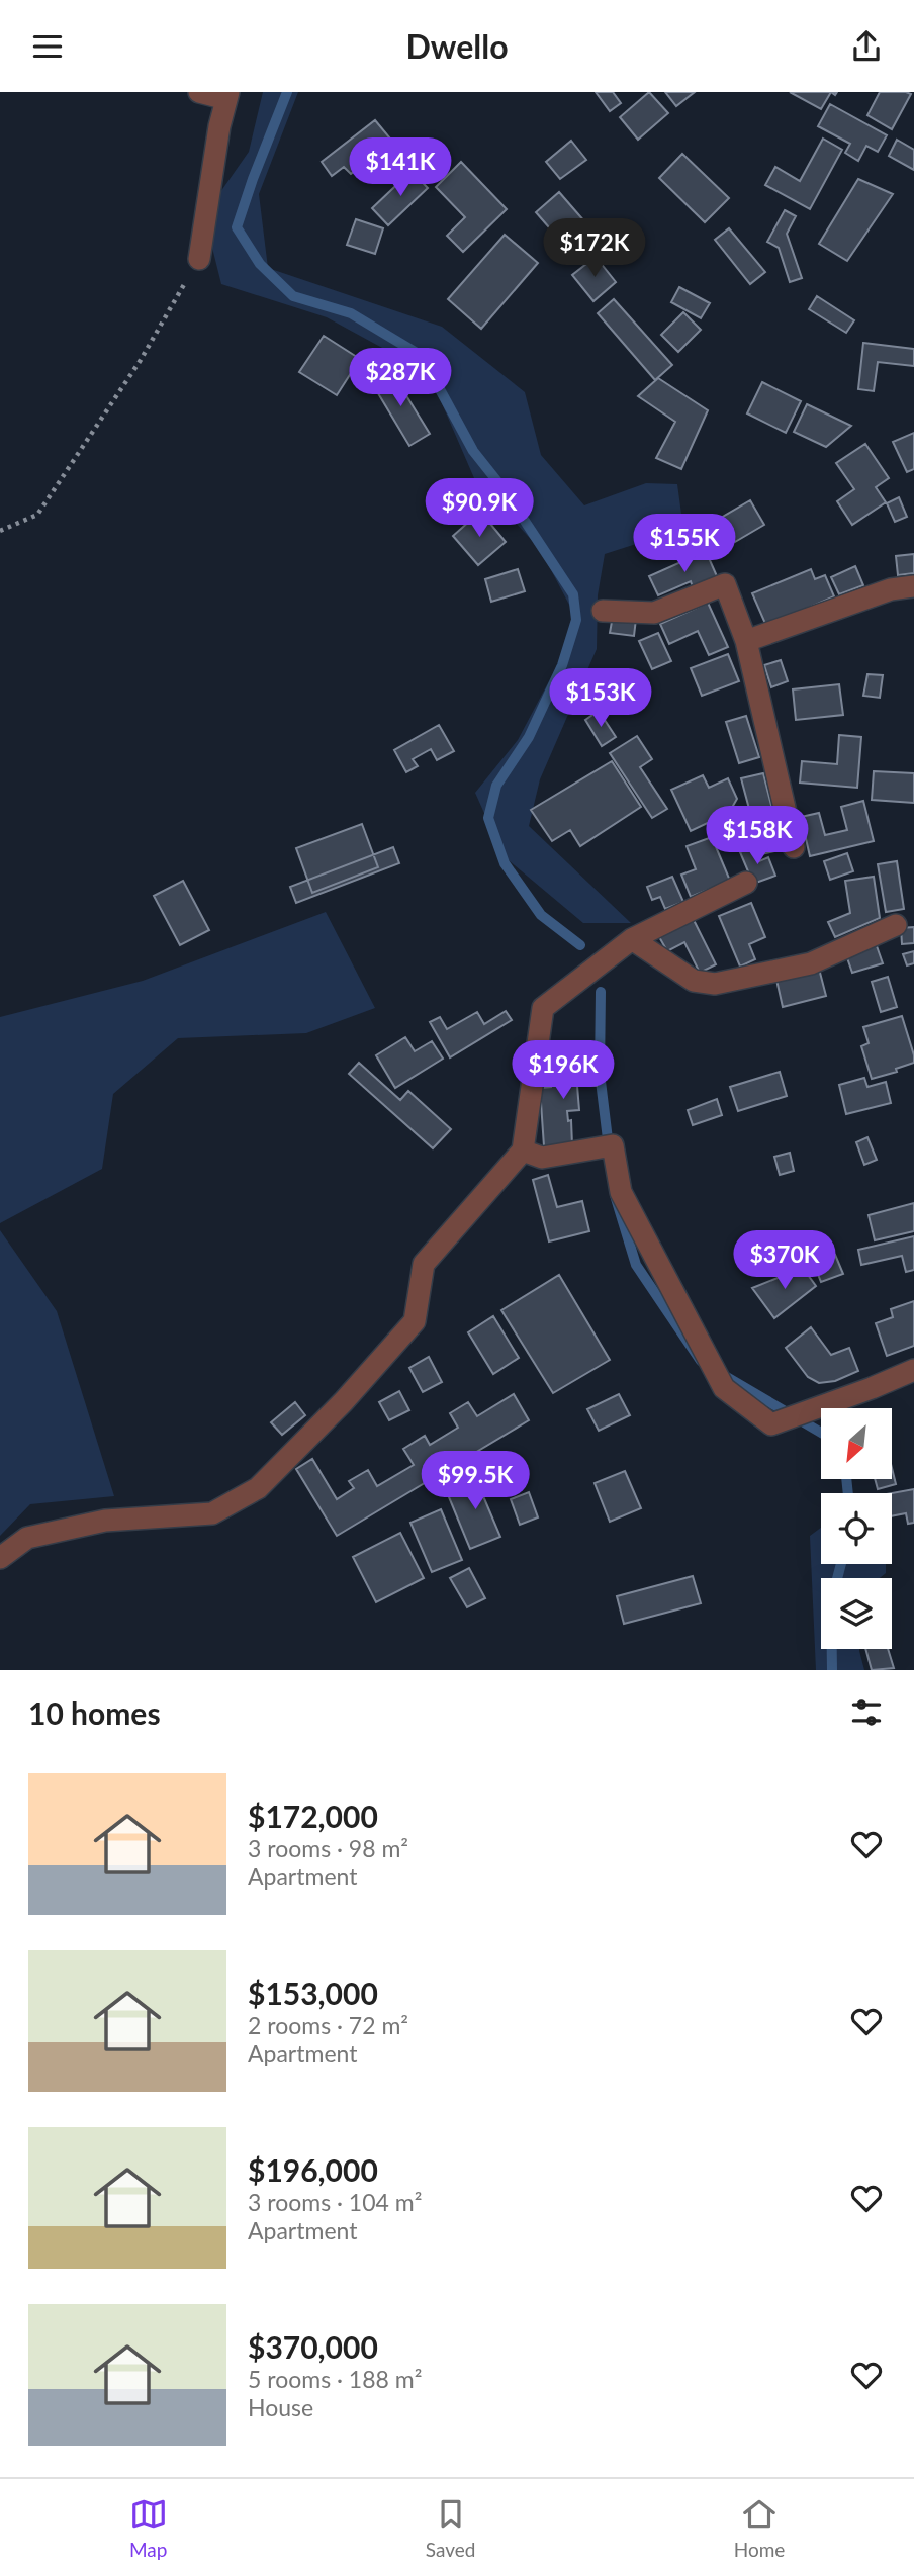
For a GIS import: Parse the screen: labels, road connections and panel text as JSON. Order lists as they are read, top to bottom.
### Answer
{
  "north": "bottom left",
  "page": {
    "header": "Dwello",
    "price": [
      "$141K",
      "$172K",
      "$287K",
      "$90.9K",
      "$155K",
      "$153K",
      "$158K",
      "$196K",
      "$370K",
      "$99.5K"
    ],
    "heading": "10 homes",
    "list": [
      {
        "name": "$172,000",
        "note": "3 rooms · 98 m² · Apartment"
      },
      {
        "name": "$153,000",
        "note": "2 rooms · 72 m² · Apartment"
      },
      {
        "name": "$196,000",
        "note": "3 rooms · 104 m² · Apartment"
      },
      {
        "name": "$370,000",
        "note": "5 rooms · 188 m² · House"
      }
    ],
    "tabs": ["Map", "Saved", "Home"]
  }
}
